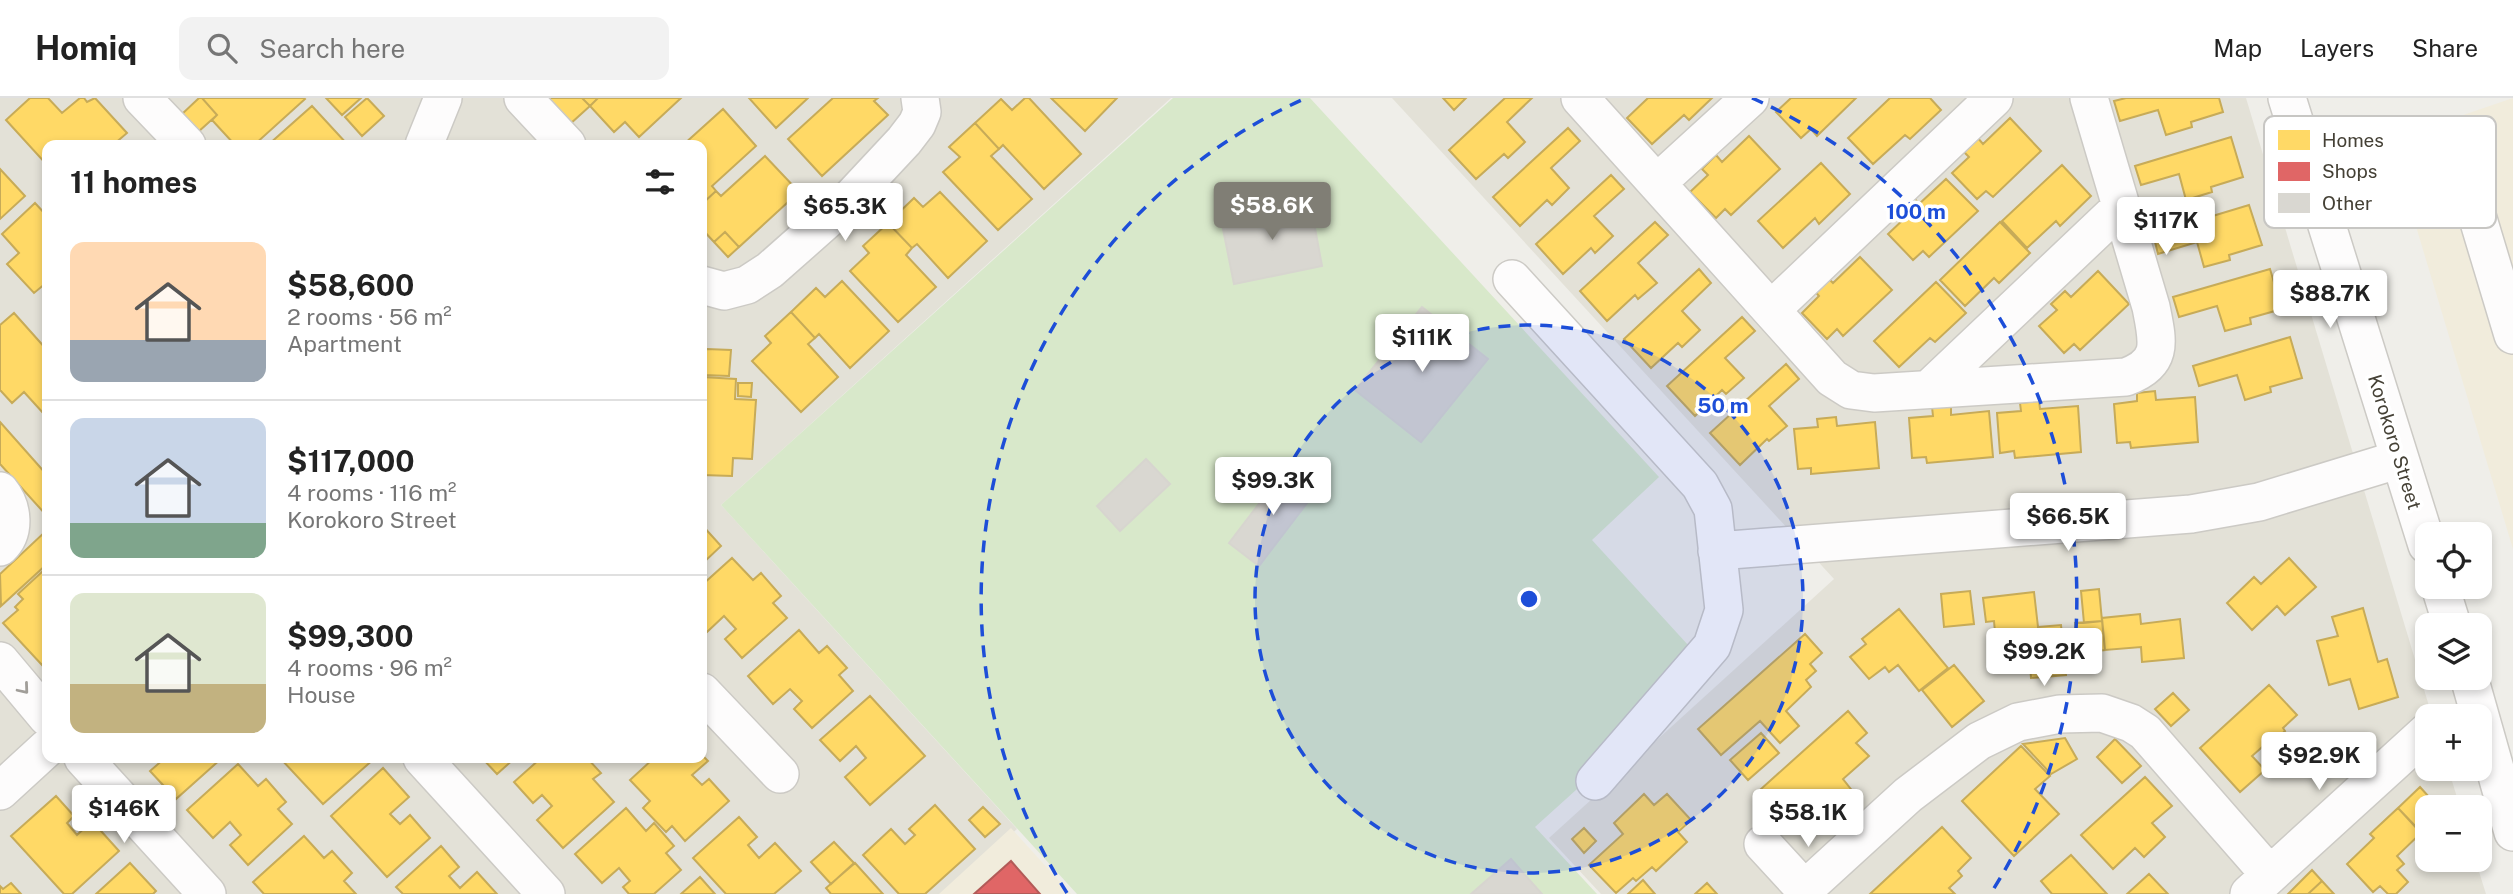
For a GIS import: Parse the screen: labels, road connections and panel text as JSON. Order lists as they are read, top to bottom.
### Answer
{
  "streets": {
    "street": ["Korokoro Street"]
  },
  "legend": ["Homes", "Shops", "Other"],
  "page": {
    "header": "Homiq",
    "search": "Search here",
    "nav": ["Map", "Layers", "Share"],
    "heading": "11 homes",
    "price": [
      "$58.6K",
      "$65.3K",
      "$117K",
      "$88.7K",
      "$111K",
      "$99.3K",
      "$66.5K",
      "$99.2K",
      "$92.9K",
      "$146K",
      "$58.1K"
    ],
    "list": [
      {
        "name": "$58,600",
        "note": "2 rooms · 56 m² · Apartment"
      },
      {
        "name": "$117,000",
        "note": "4 rooms · 116 m² · Korokoro Street"
      },
      {
        "name": "$99,300",
        "note": "4 rooms · 96 m² · House"
      }
    ],
    "map_buttons": ["+", "−"]
  },
  "rings": ["100 m", "50 m"]
}
